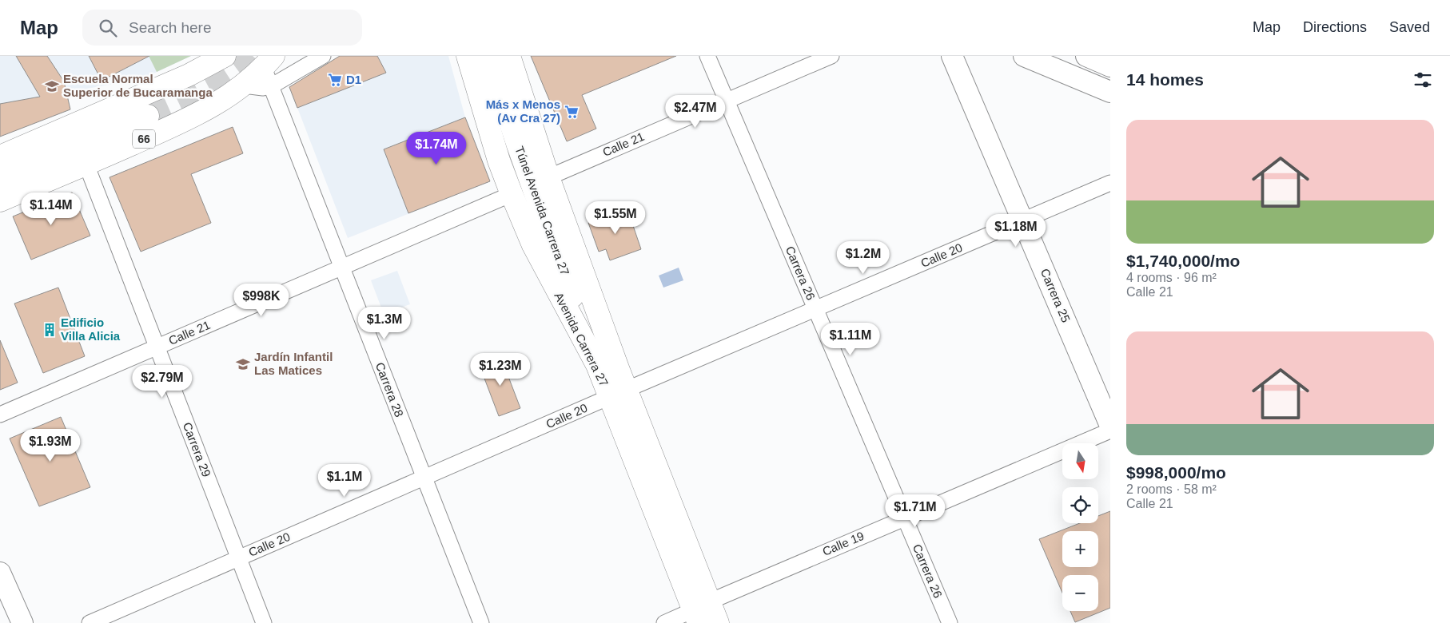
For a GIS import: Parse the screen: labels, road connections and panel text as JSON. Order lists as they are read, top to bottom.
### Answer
{
  "streets": {
    "main road": ["66", "Túnel Avenida Carrera 27", "Avenida Carrera 27"],
    "street": [
      "Calle 21",
      "Calle 20",
      "Carrera 26",
      "Carrera 25",
      "Carrera 28",
      "Carrera 29",
      "Calle 19"
    ]
  },
  "crossings": [
    ["66", "Carrera 28"],
    ["66", "Carrera 29"],
    ["Calle 21", "Carrera 26"],
    ["Calle 21", "Avenida Carrera 27"],
    ["Calle 21", "Carrera 28"],
    ["Calle 21", "Carrera 29"],
    ["Túnel Avenida Carrera 27", "Avenida Carrera 27"],
    ["Calle 20", "Carrera 26"],
    ["Calle 20", "Carrera 25"],
    ["Calle 20", "Avenida Carrera 27"],
    ["Calle 20", "Carrera 28"],
    ["Calle 20", "Carrera 29"],
    ["Carrera 26", "Calle 19"],
    ["Avenida Carrera 27", "Calle 19"]
  ],
  "places": {
    "supermarket": ["D1", "Más x Menos (Av Cra 27)"],
    "school or university": ["Escuela Normal Superior de Bucaramanga", "Jardín Infantil Las Matices"],
    "building": ["Edificio Villa Alicia"]
  },
  "north": "bottom",
  "page": {
    "header": "Map",
    "search": "Search here",
    "nav": ["Map", "Directions", "Saved"],
    "heading": "14 homes",
    "price": [
      "$2.47M",
      "$1.74M",
      "$1.14M",
      "$1.55M",
      "$1.18M",
      "$1.2M",
      "$998K",
      "$1.3M",
      "$1.11M",
      "$1.23M",
      "$2.79M",
      "$1.93M",
      "$1.1M",
      "$1.71M"
    ],
    "list": [
      {
        "name": "$1,740,000/mo",
        "note": "4 rooms · 96 m² · Calle 21"
      },
      {
        "name": "$998,000/mo",
        "note": "2 rooms · 58 m² · Calle 21"
      }
    ],
    "map_buttons": ["+", "−"]
  }
}
